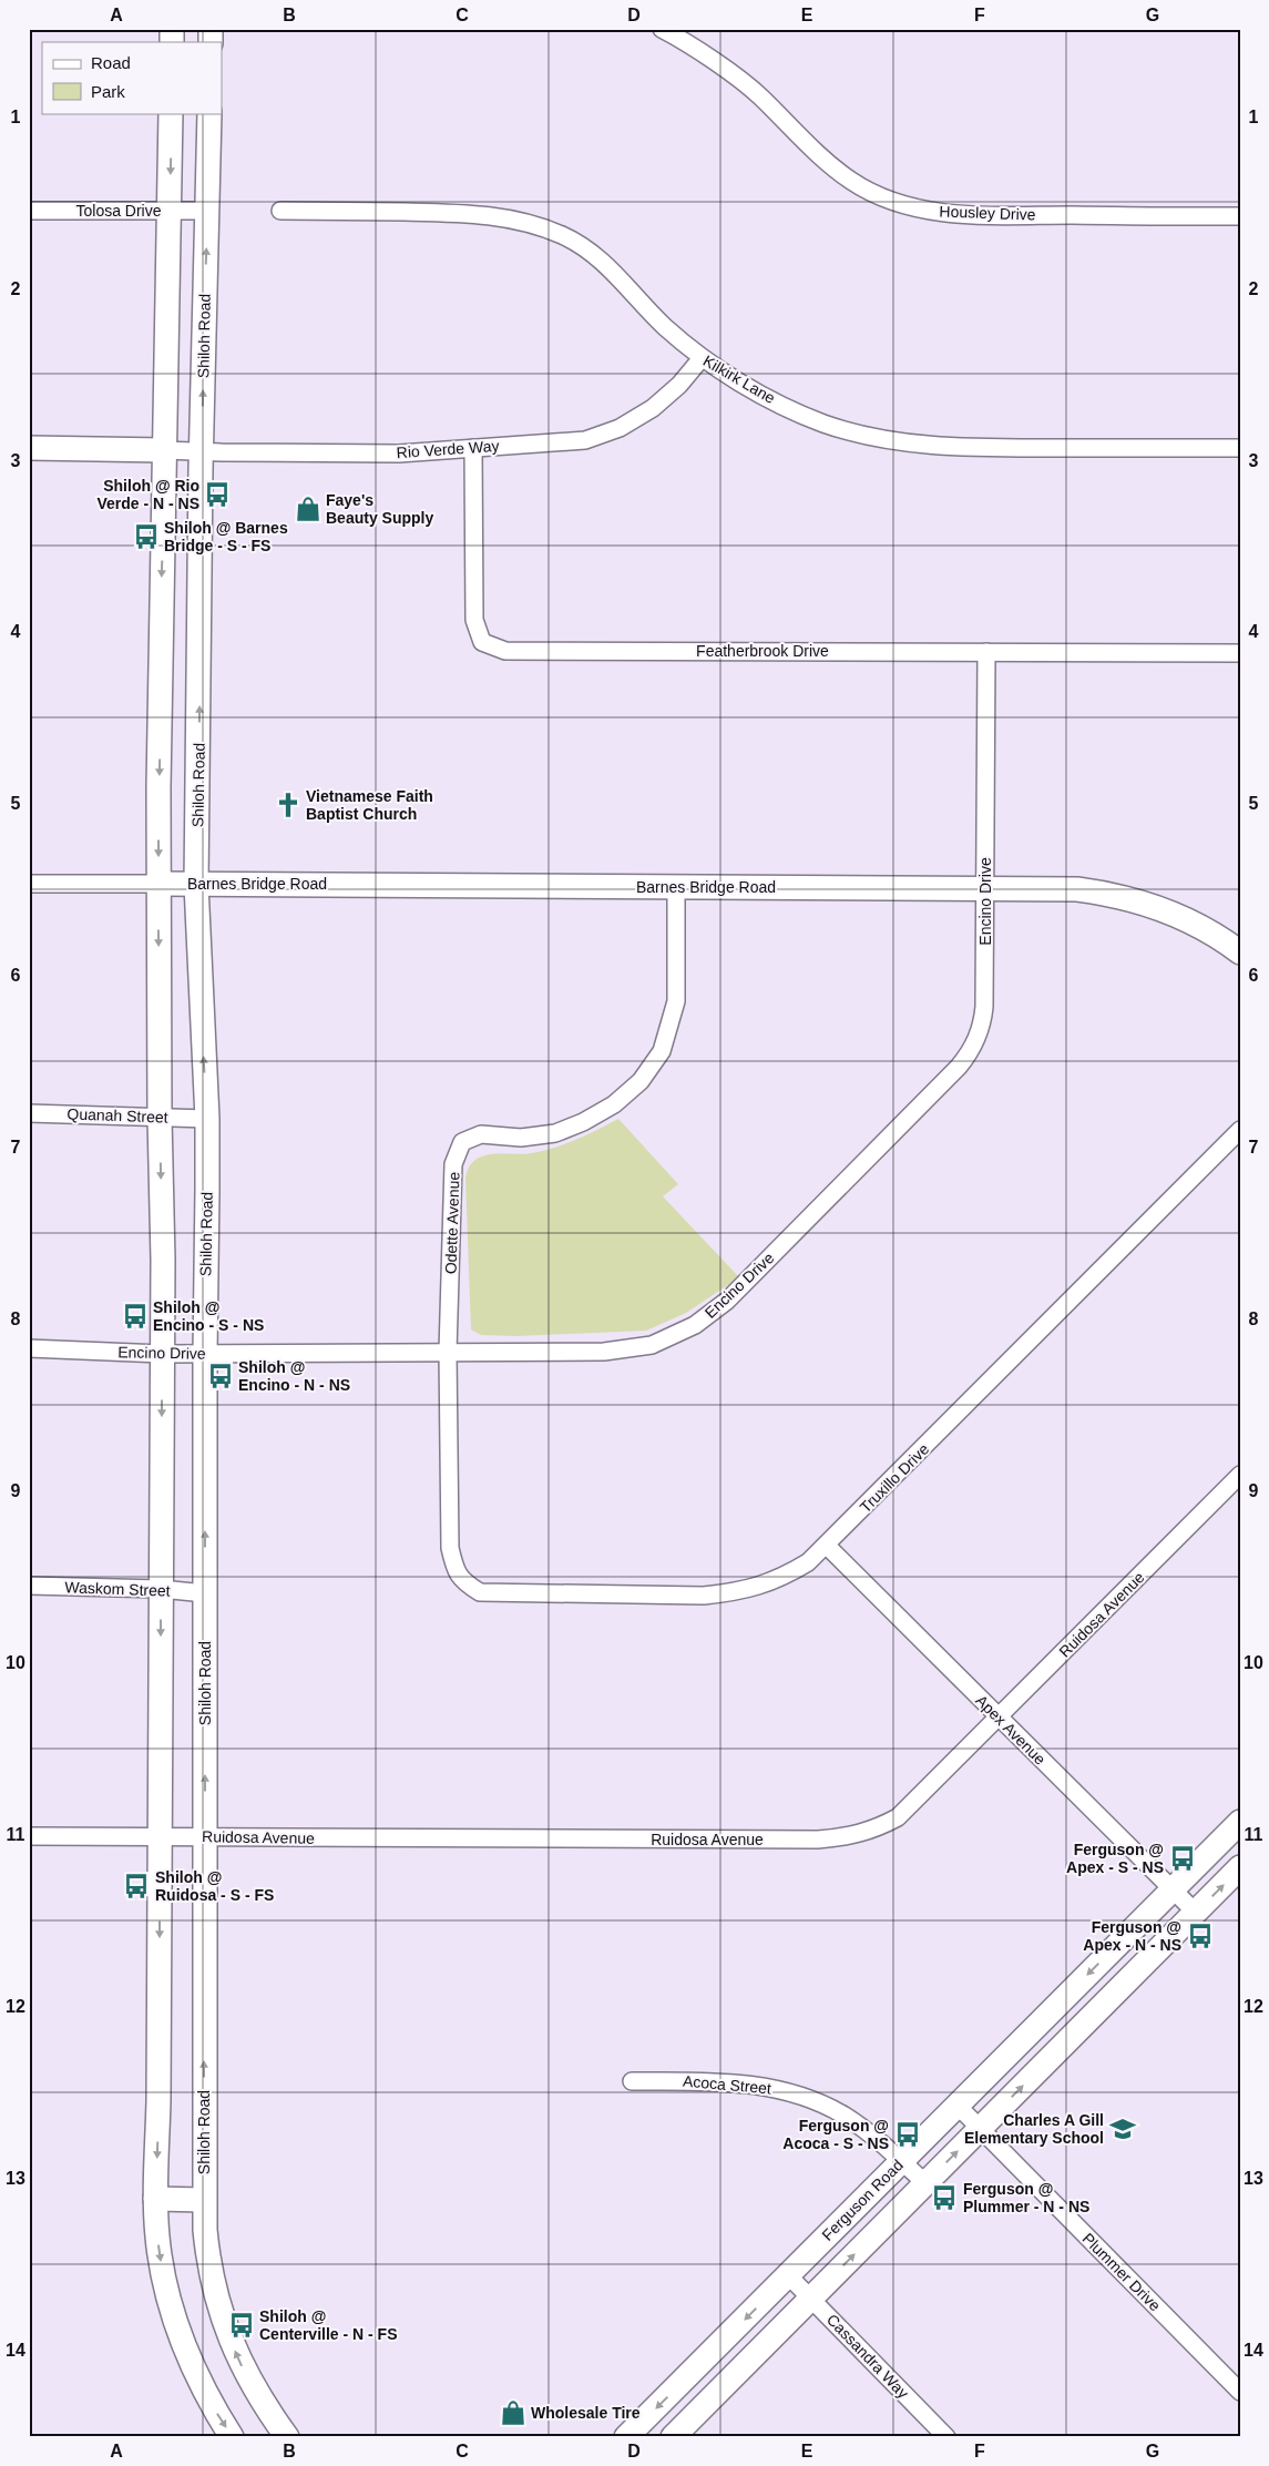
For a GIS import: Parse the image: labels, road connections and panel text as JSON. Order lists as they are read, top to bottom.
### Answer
{
  "streets": {
    "main road": ["Shiloh Road", "Barnes Bridge Road", "Ferguson Road"],
    "street": [
      "Tolosa Drive",
      "Housley Drive",
      "Kilkirk Lane",
      "Rio Verde Way",
      "Featherbrook Drive",
      "Encino Drive",
      "Quanah Street",
      "Odette Avenue",
      "Truxillo Drive",
      "Waskom Street",
      "Ruidosa Avenue",
      "Apex Avenue",
      "Acoca Street",
      "Plummer Drive",
      "Cassandra Way"
    ]
  },
  "crossings": [
    ["Tolosa Drive", "Shiloh Road"],
    ["Shiloh Road", "Rio Verde Way"],
    ["Shiloh Road", "Barnes Bridge Road"],
    ["Shiloh Road", "Encino Drive"],
    ["Shiloh Road", "Quanah Street"],
    ["Shiloh Road", "Waskom Street"],
    ["Shiloh Road", "Ruidosa Avenue"],
    ["Kilkirk Lane", "Rio Verde Way"],
    ["Rio Verde Way", "Featherbrook Drive"],
    ["Featherbrook Drive", "Encino Drive"],
    ["Barnes Bridge Road", "Encino Drive"],
    ["Barnes Bridge Road", "Odette Avenue"],
    ["Encino Drive", "Odette Avenue"],
    ["Odette Avenue", "Truxillo Drive"],
    ["Truxillo Drive", "Apex Avenue"],
    ["Ruidosa Avenue", "Apex Avenue"],
    ["Apex Avenue", "Ferguson Road"],
    ["Acoca Street", "Ferguson Road"],
    ["Ferguson Road", "Plummer Drive"],
    ["Ferguson Road", "Cassandra Way"]
  ],
  "places": {
    "bus stop": [
      "Shiloh @ Rio Verde - N - NS",
      "Shiloh @ Barnes Bridge - S - FS",
      "Shiloh @ Encino - S - NS",
      "Shiloh @ Encino - N - NS",
      "Ferguson @ Apex - S - NS",
      "Shiloh @ Ruidosa - S - FS",
      "Ferguson @ Apex - N - NS",
      "Ferguson @ Acoca - S - NS",
      "Ferguson @ Plummer - N - NS",
      "Shiloh @ Centerville - N - FS"
    ],
    "shop": ["Faye's Beauty Supply", "Wholesale Tire"],
    "church": ["Vietnamese Faith Baptist Church"],
    "school or university": ["Charles A Gill Elementary School"]
  },
  "legend": ["Road", "Park"],
  "grid": {
    "columns": [
      "A",
      "B",
      "C",
      "D",
      "E",
      "F",
      "G"
    ],
    "rows": [
      "1",
      "2",
      "3",
      "4",
      "5",
      "6",
      "7",
      "8",
      "9",
      "10",
      "11",
      "12",
      "13",
      "14"
    ]
  }
}
